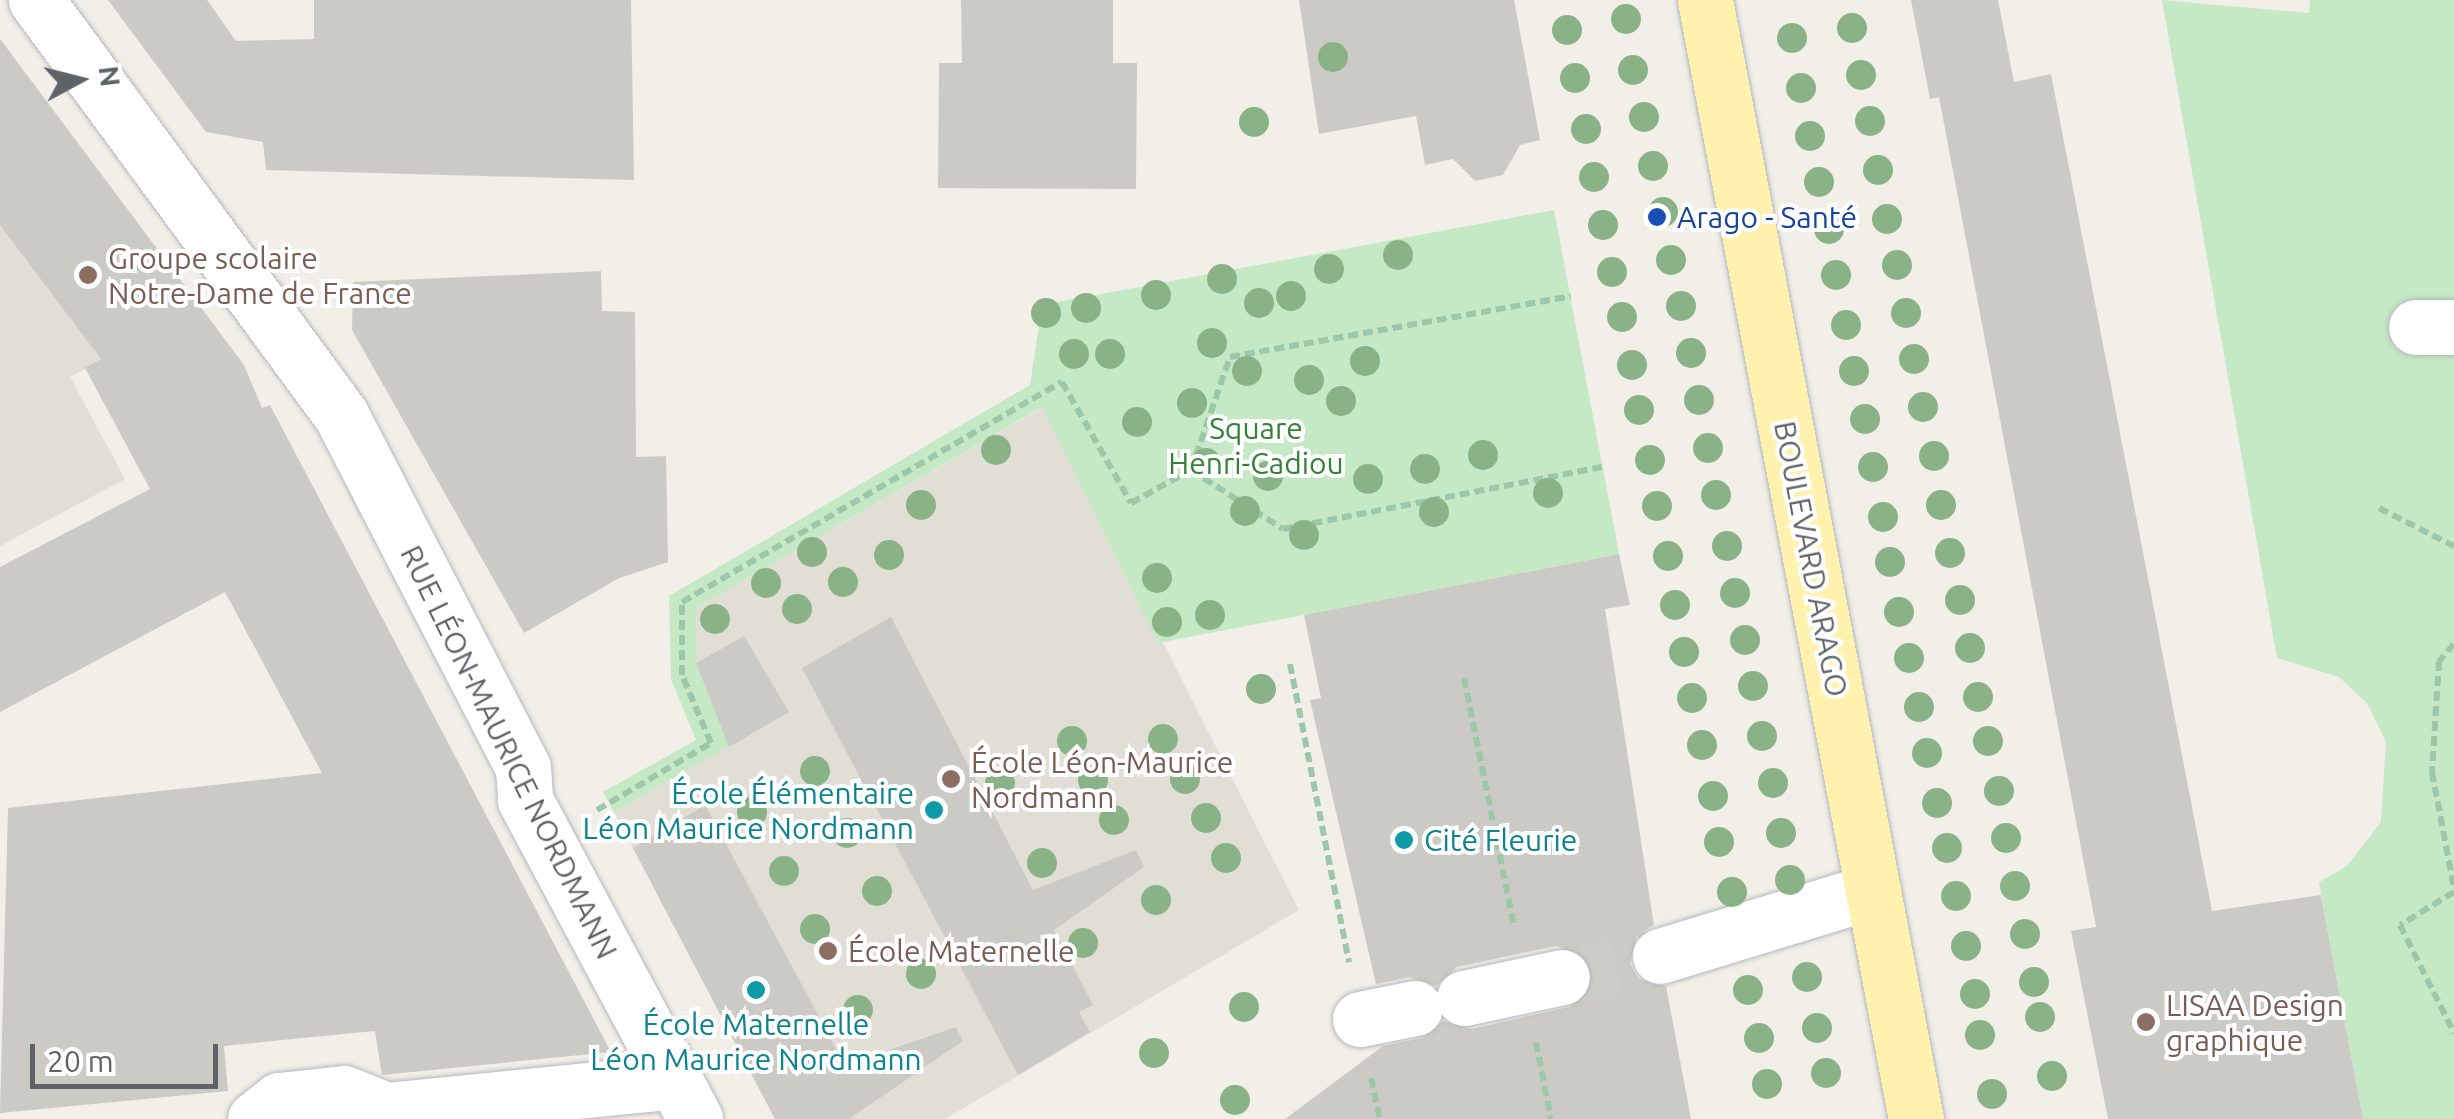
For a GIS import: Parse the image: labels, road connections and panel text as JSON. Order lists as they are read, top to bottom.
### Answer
{
  "streets": {
    "main road": ["BOULEVARD ARAGO"],
    "street": ["RUE LÉON-MAURICE NORDMANN"]
  },
  "parks": ["Square Henri-Cadiou"],
  "places": [
    "Arago - Santé",
    "Groupe scolaire Notre-Dame de France",
    "École Léon-Maurice Nordmann",
    "École Élémentaire Léon Maurice Nordmann",
    "Cité Fleurie",
    "École Maternelle",
    "École Maternelle Léon Maurice Nordmann",
    "LISAA Design graphique"
  ],
  "scale_bar": "20 m",
  "north": "right"
}
